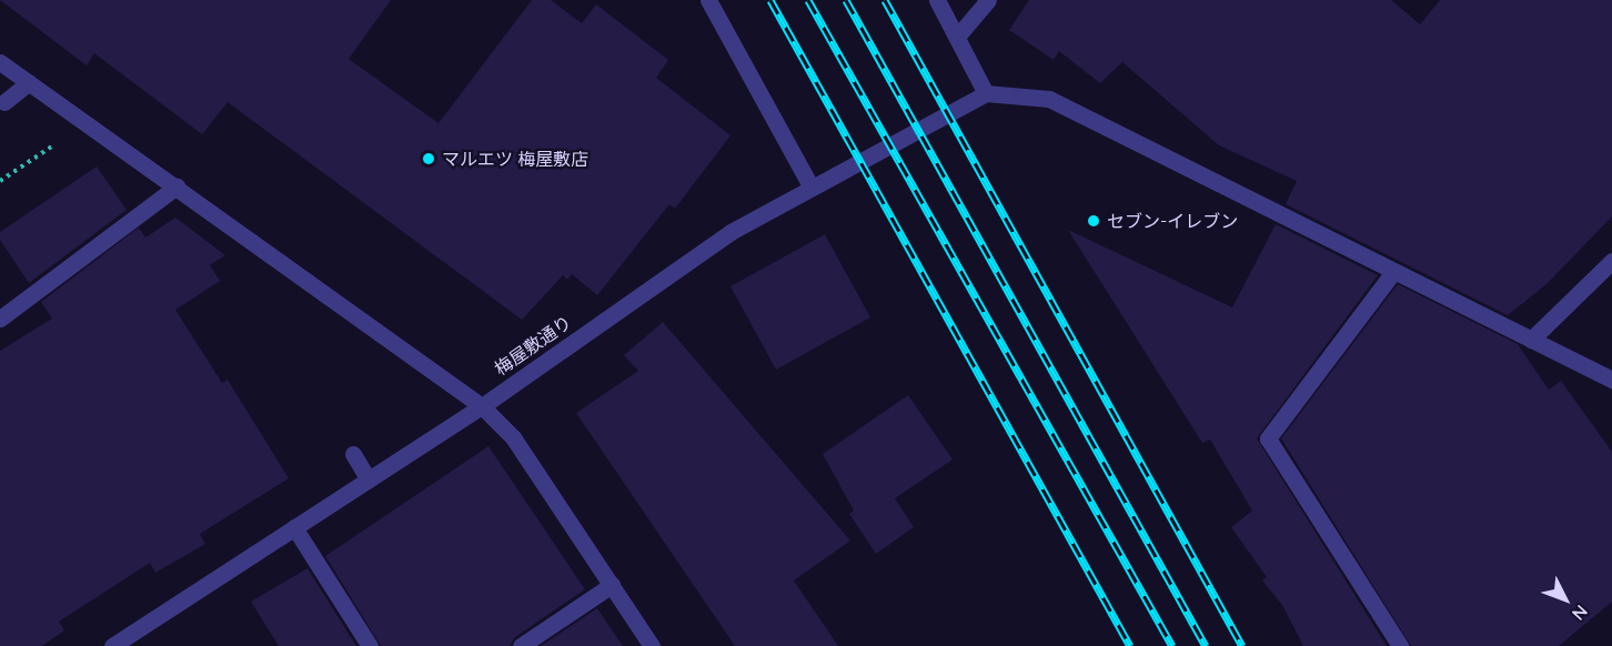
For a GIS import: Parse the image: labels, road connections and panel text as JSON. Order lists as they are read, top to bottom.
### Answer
{
  "streets": {
    "street": ["梅屋敷通り"]
  },
  "places": ["マルエツ 梅屋敷店", "セブン-イレブン"],
  "north": "bottom right"
}
